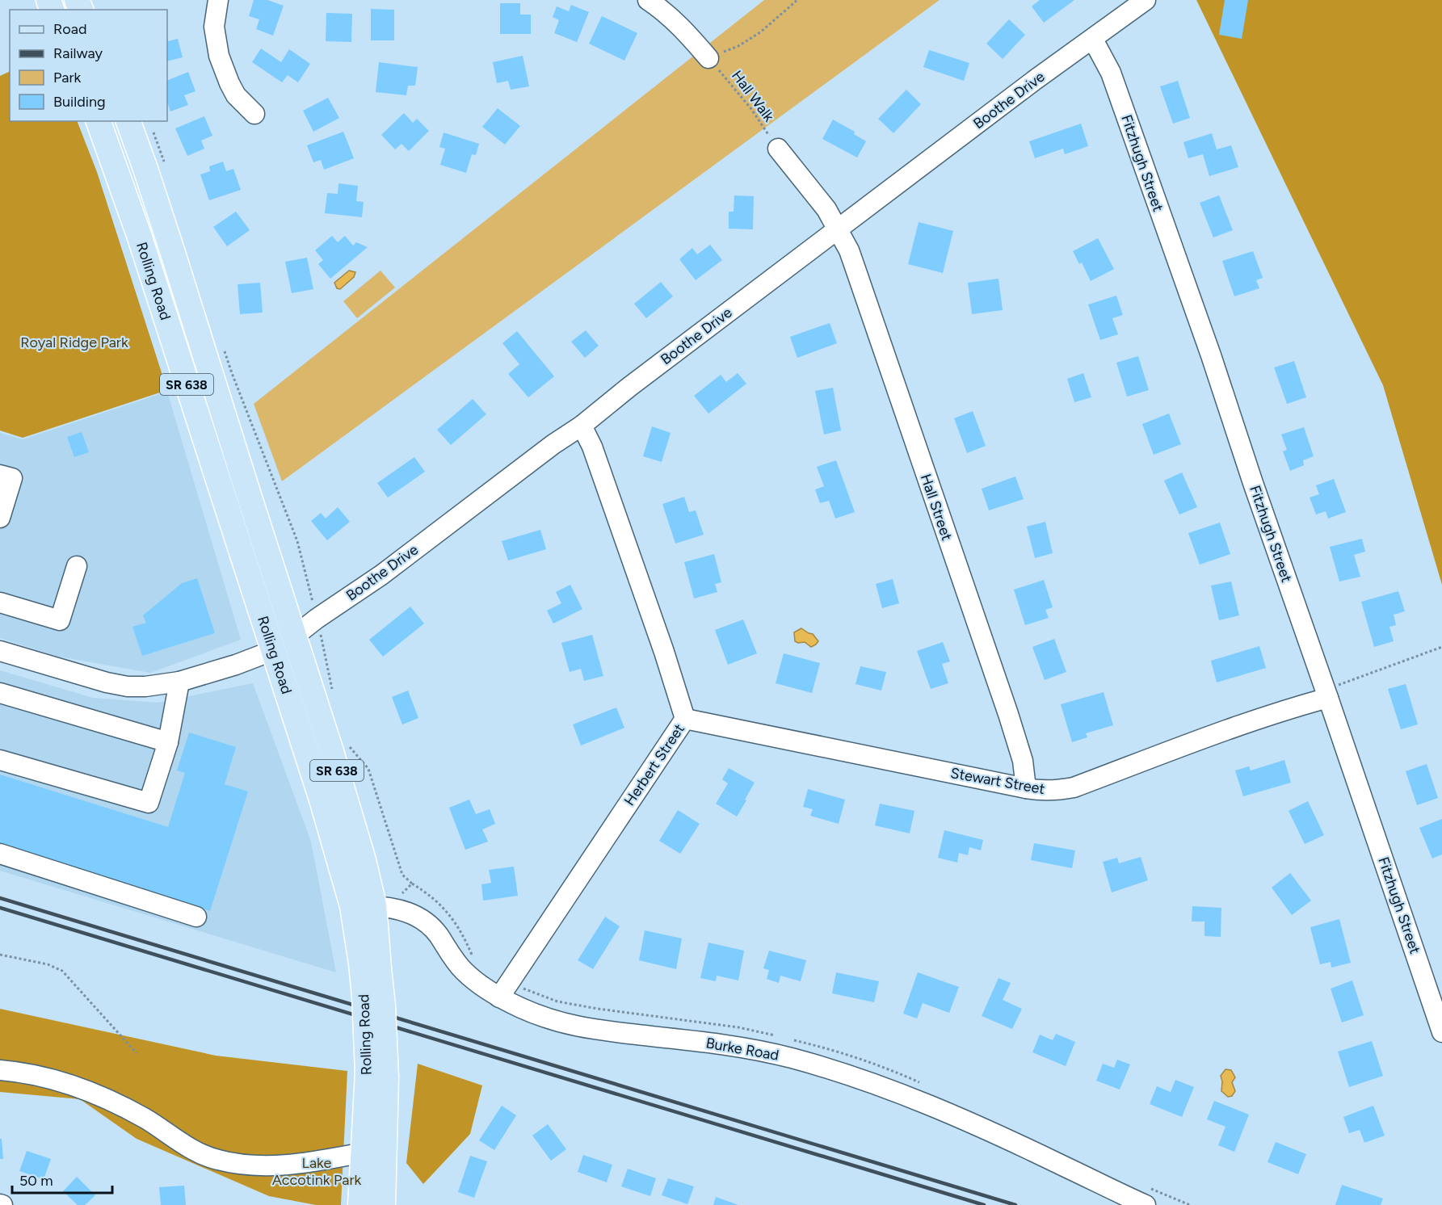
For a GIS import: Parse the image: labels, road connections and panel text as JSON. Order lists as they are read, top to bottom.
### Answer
{
  "streets": {
    "main road": ["Rolling Road", "SR 638"],
    "street": [
      "Boothe Drive",
      "Fitzhugh Street",
      "Hall Street",
      "Herbert Street",
      "Stewart Street",
      "Burke Road"
    ],
    "path": ["Hall Walk"]
  },
  "crossings": [
    ["Hall Walk", "Hall Street"],
    ["Boothe Drive", "Fitzhugh Street"],
    ["Boothe Drive", "Rolling Road"],
    ["Boothe Drive", "Hall Street"],
    ["Boothe Drive", "Herbert Street"],
    ["Fitzhugh Street", "Stewart Street"],
    ["Rolling Road", "Burke Road"],
    ["Hall Street", "Stewart Street"],
    ["Herbert Street", "Stewart Street"],
    ["Herbert Street", "Burke Road"]
  ],
  "parks": ["Royal Ridge Park", "Lake Accotink Park"],
  "legend": [
    "Road",
    "Railway",
    "Park",
    "Building"
  ],
  "scale_bar": "50 m"
}
